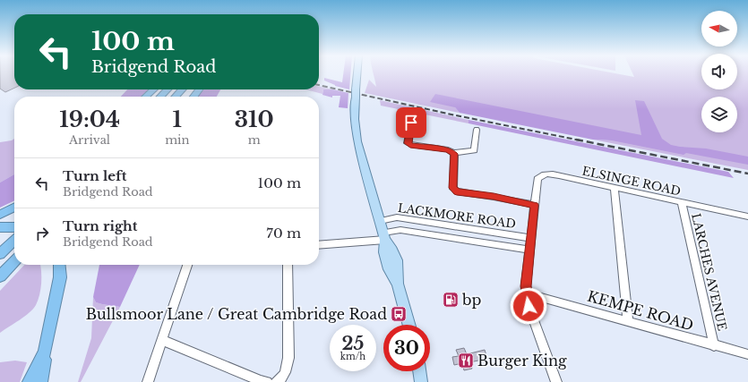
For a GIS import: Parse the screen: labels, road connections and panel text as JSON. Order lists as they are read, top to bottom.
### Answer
{
  "streets": {
    "street": [
      "ELSINGE ROAD",
      "LACKMORE ROAD",
      "LARCHES AVENUE",
      "KEMPE ROAD"
    ]
  },
  "crossings": [
    ["ELSINGE ROAD", "LARCHES AVENUE"],
    ["LARCHES AVENUE", "KEMPE ROAD"]
  ],
  "places": {
    "fuel station": ["bp"],
    "bus stop": ["Bullsmoor Lane / Great Cambridge Road"],
    "restaurant": ["Burger King"]
  },
  "north": "left",
  "page": {
    "turn": ["100 m", "Bridgend Road"],
    "eta": [
      "19:04",
      "Arrival",
      "1",
      "min",
      "310",
      "m"
    ],
    "list": [
      {
        "name": "Turn left",
        "note": "Bridgend Road",
        "value": "100 m"
      },
      {
        "name": "Turn right",
        "note": "Bridgend Road",
        "value": "70 m"
      }
    ],
    "speed": "25 km/h",
    "limit": "30"
  }
}
